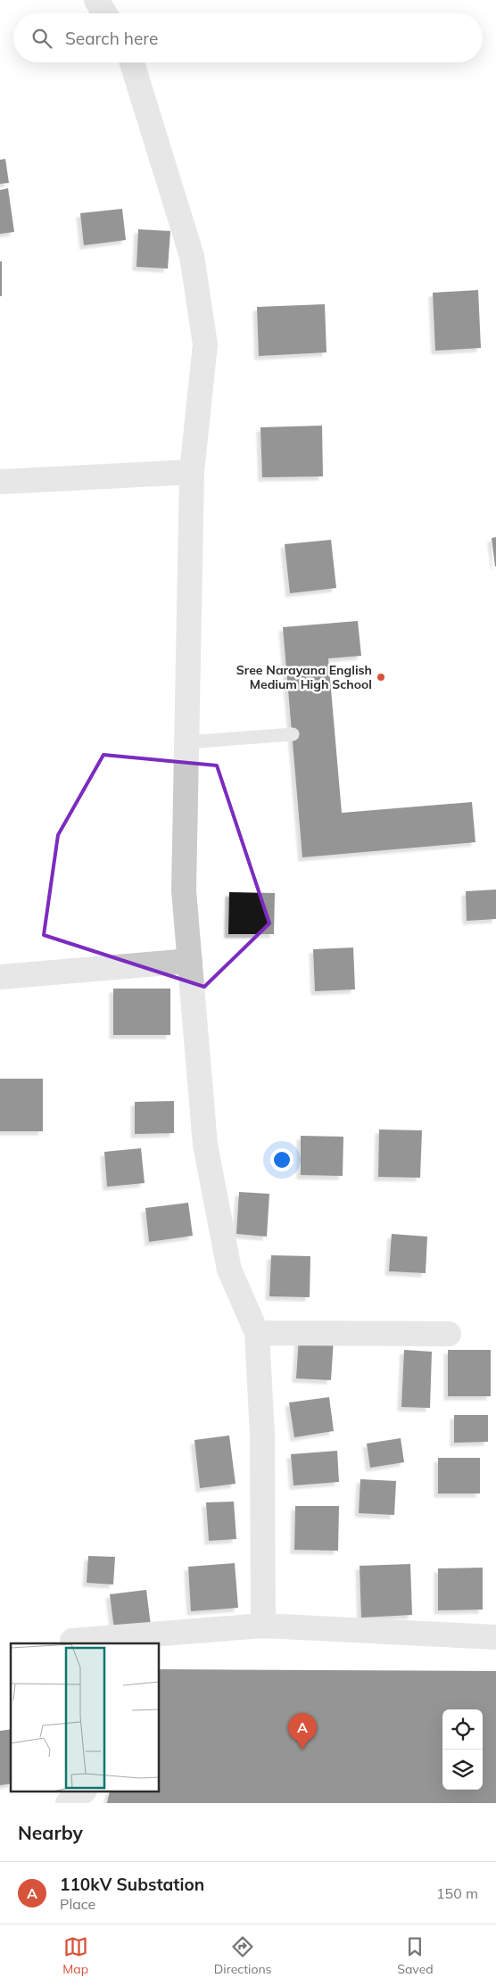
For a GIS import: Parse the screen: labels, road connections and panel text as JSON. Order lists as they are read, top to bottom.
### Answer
{
  "places": ["Sree Narayana English Medium High School"],
  "page": {
    "search": "Search here",
    "pins": "A",
    "heading": "Nearby",
    "list": [
      {
        "mark": "A",
        "name": "110kV Substation",
        "note": "Place",
        "value": "150 m"
      }
    ],
    "nav": ["Map", "Directions", "Saved"]
  }
}
